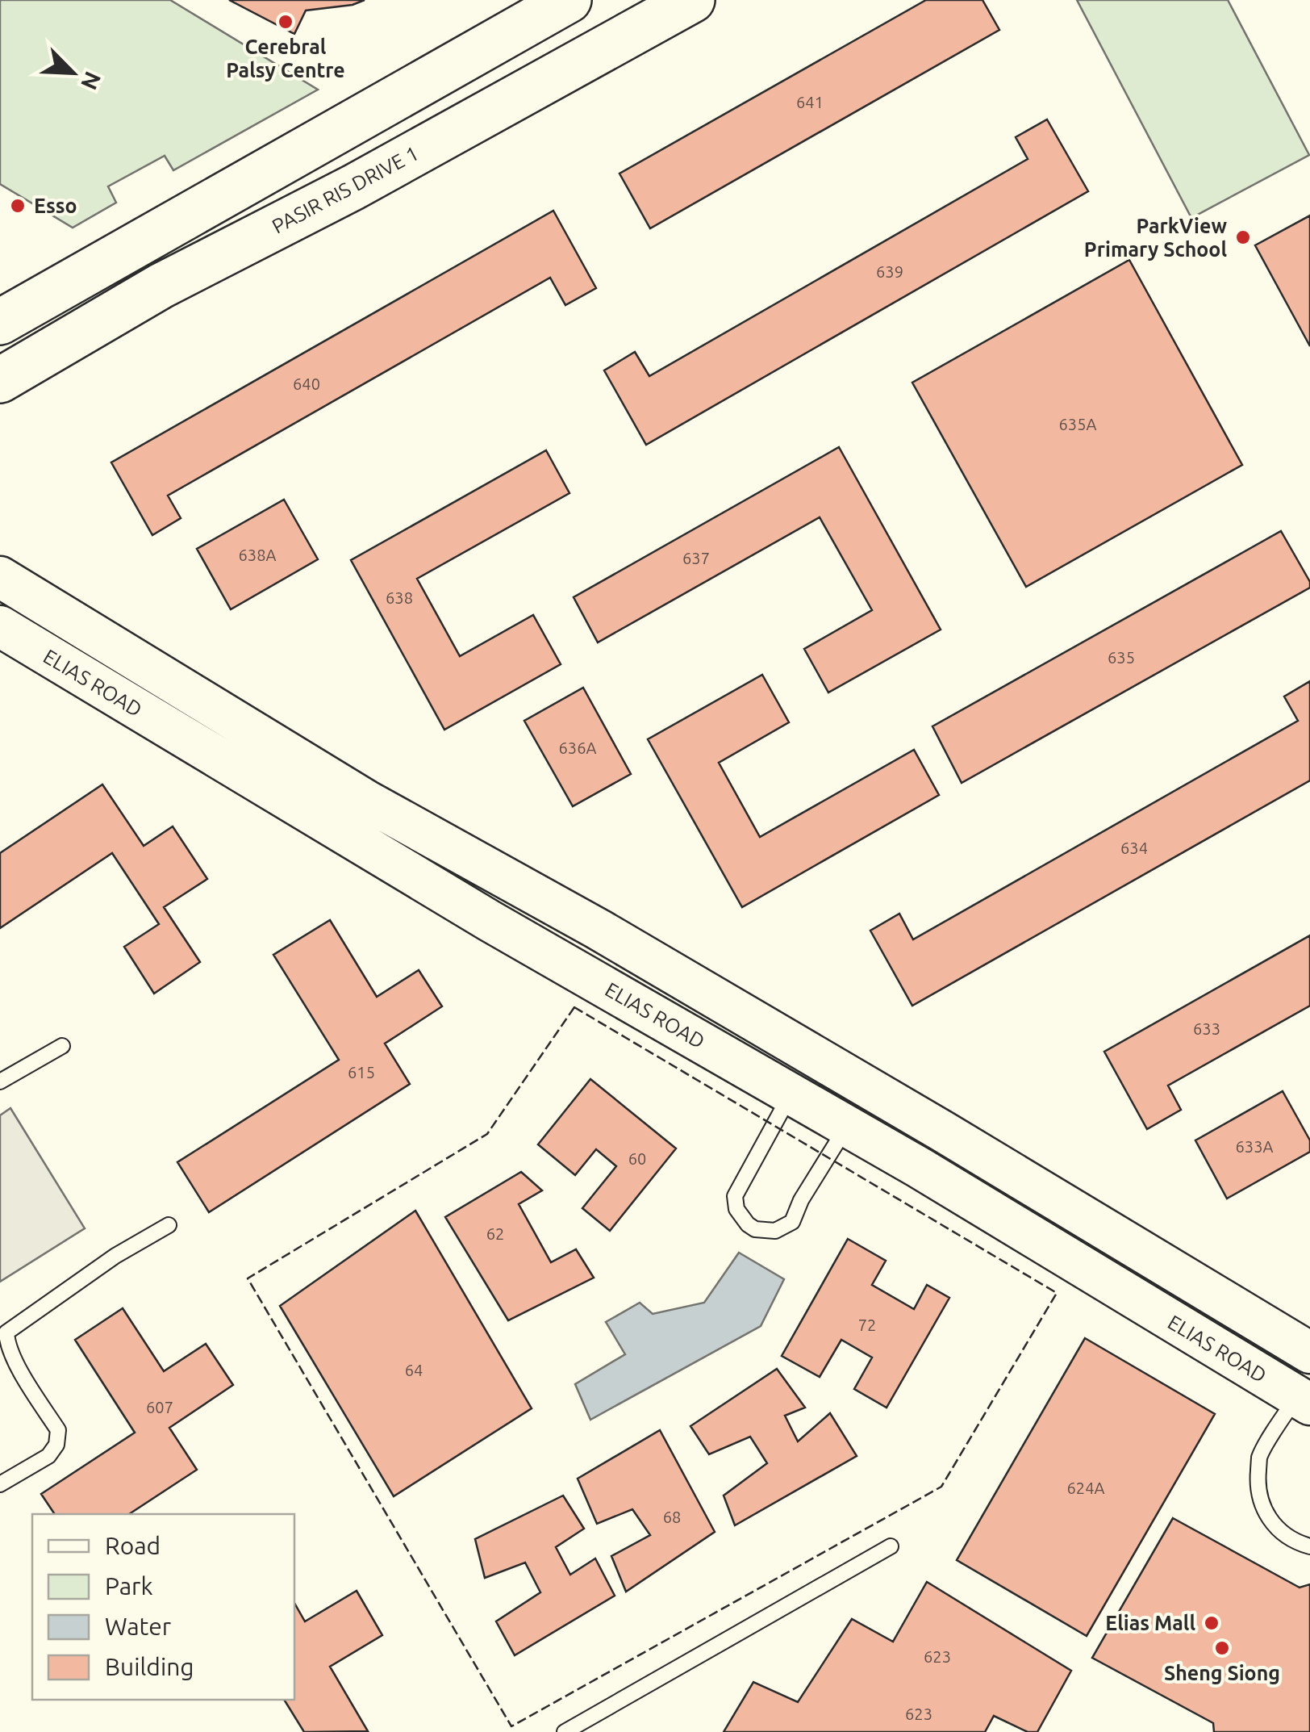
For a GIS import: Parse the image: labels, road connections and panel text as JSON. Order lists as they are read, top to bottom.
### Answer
{
  "streets": {
    "main road": ["PASIR RIS DRIVE 1", "ELIAS ROAD"]
  },
  "places": [
    "Cerebral Palsy Centre",
    "Esso",
    "ParkView Primary School",
    "Elias Mall",
    "Sheng Siong"
  ],
  "house_numbers": [
    "641",
    "639",
    "640",
    "635A",
    "638A",
    "637",
    "638",
    "635",
    "636A",
    "634",
    "633",
    "615",
    "633A",
    "60",
    "62",
    "72",
    "64",
    "607",
    "624A",
    "68",
    "623",
    "623"
  ],
  "legend": [
    "Road",
    "Park",
    "Water",
    "Building"
  ],
  "north": "bottom right"
}
